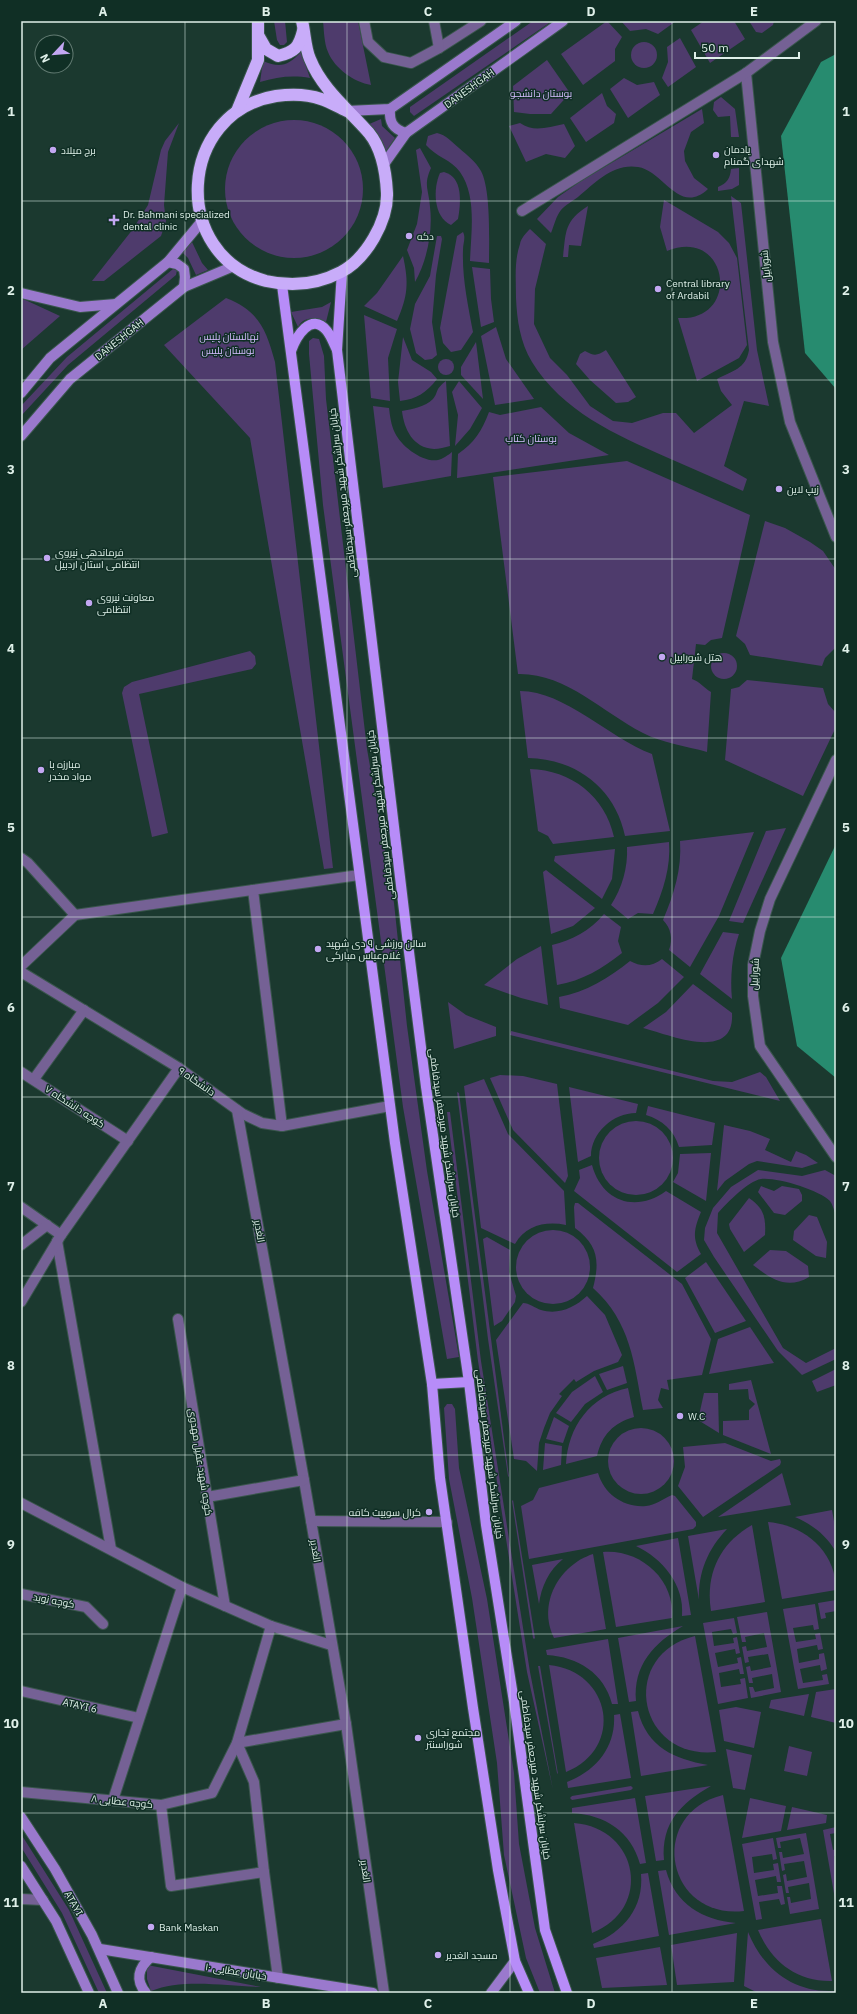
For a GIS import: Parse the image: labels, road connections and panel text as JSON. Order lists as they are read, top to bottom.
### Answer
{
  "streets": {
    "main road": [
      "DANESHGAH",
      "خیابان سرلشکر شهید میرجعفر سیدفاطمی",
      "ATAYI",
      "خیابان عطایی ۱۰"
    ],
    "street": [
      "شورابیل",
      "دانشگاه ۹",
      "کوچه دانشگاه ۷",
      "الغدیر",
      "کوچه شهید عقیل مهدوی",
      "کوچه نوید",
      "ATAYI 6",
      "کوچه عطایی ۸"
    ]
  },
  "crossings": [
    ["دانشگاه ۹", "الغدیر"],
    ["ATAYI", "خیابان عطایی ۱۰"]
  ],
  "parks": [
    "بوستان دانشجو",
    "نهالستان پلیس",
    "بوستان پلیس",
    "بوستان کتاب"
  ],
  "places": {
    "other": [
      "برج میلاد",
      "یادمان شهدای گمنام",
      "دکه",
      "Central library of Ardabil",
      "زیپ لاین",
      "فرماندهی نیروی انتظامی استان اردبیل",
      "معاونت نیروی انتظامی",
      "هتل شورابیل",
      "مبارزه با مواد مخدر",
      "سالن ورزشی ۹ دی شهید غلام‌عباس مبارکی",
      "W.C",
      "کرال سوییت کافه",
      "مجتمع تجاری شوراسنتر",
      "Bank Maskan",
      "مسجد الغدیر"
    ],
    "health": ["Dr. Bahmani specialized dental clinic"]
  },
  "scale_bar": "50 m",
  "north": "bottom left",
  "grid": {
    "columns": [
      "A",
      "B",
      "C",
      "D",
      "E"
    ],
    "rows": [
      "1",
      "2",
      "3",
      "4",
      "5",
      "6",
      "7",
      "8",
      "9",
      "10",
      "11"
    ]
  }
}
